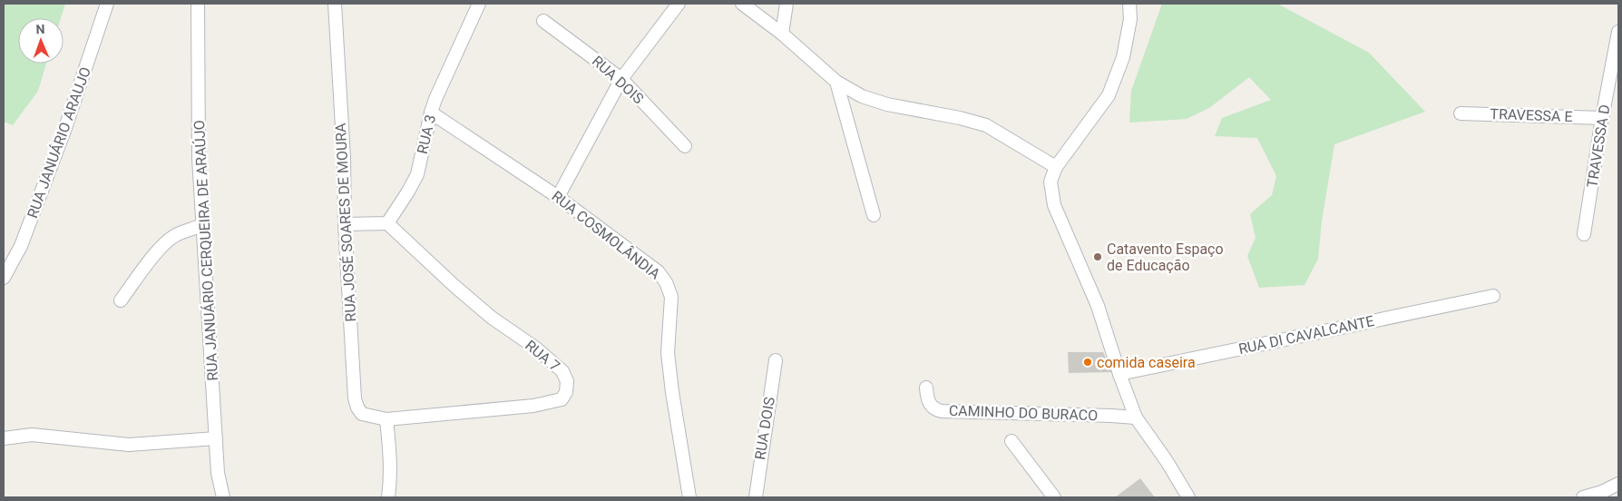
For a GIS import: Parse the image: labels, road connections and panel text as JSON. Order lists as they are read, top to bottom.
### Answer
{
  "streets": {
    "street": [
      "RUA DOIS",
      "TRAVESSA E",
      "RUA 3",
      "RUA JANUÁRIO ARAUJO",
      "TRAVESSA D",
      "RUA JOSÉ SOARES DE MOURA",
      "RUA COSMOLÂNDIA",
      "RUA JANUÁRIO CERQUEIRA DE ARAÚJO",
      "RUA DI CAVALCANTE",
      "RUA 7",
      "CAMINHO DO BURACO"
    ]
  },
  "crossings": [
    ["TRAVESSA E", "TRAVESSA D"],
    ["RUA 3", "RUA COSMOLÂNDIA"],
    ["RUA 3", "RUA 7"],
    ["RUA JOSÉ SOARES DE MOURA", "RUA 7"]
  ],
  "places": ["Catavento Espaço de Educação", "comida caseira"],
  "north": "top"
}
